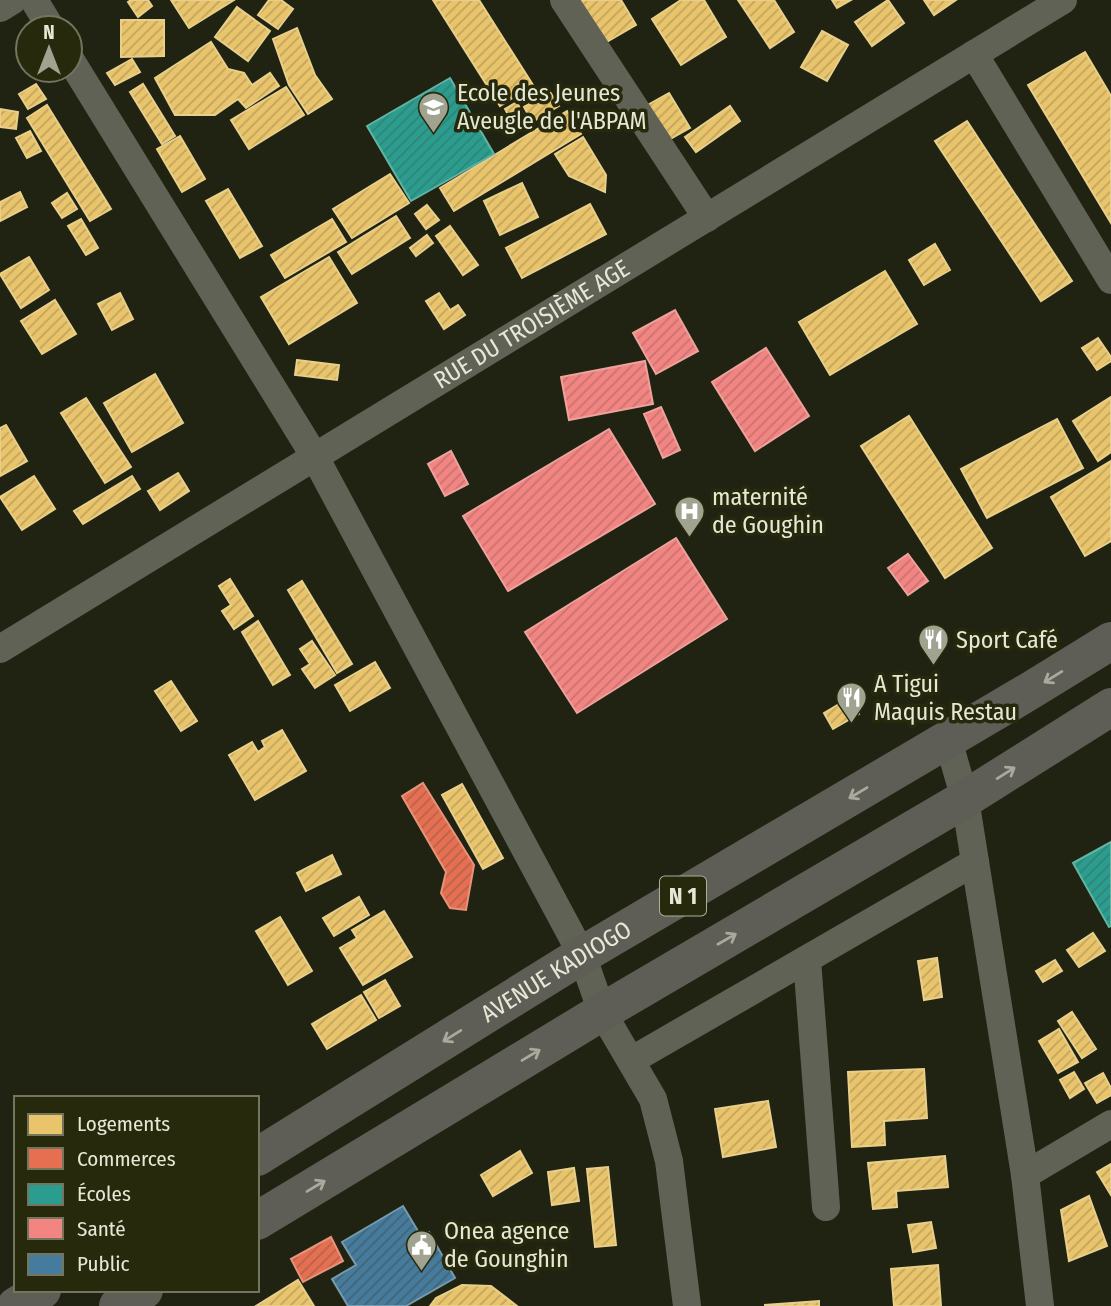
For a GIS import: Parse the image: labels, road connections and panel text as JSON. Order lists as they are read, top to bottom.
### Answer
{
  "streets": {
    "highway": ["N 1", "AVENUE KADIOGO"],
    "street": ["RUE DU TROISIÈME AGE"]
  },
  "places": {
    "school or university": ["Ecole des Jeunes Aveugle de l'ABPAM"],
    "hospital": ["maternité de Goughin"],
    "restaurant": ["Sport Café", "A Tigui Maquis Restau"],
    "public building": ["Onea agence de Gounghin"]
  },
  "legend": [
    "Logements",
    "Commerces",
    "Écoles",
    "Santé",
    "Public"
  ],
  "north": "top"
}
